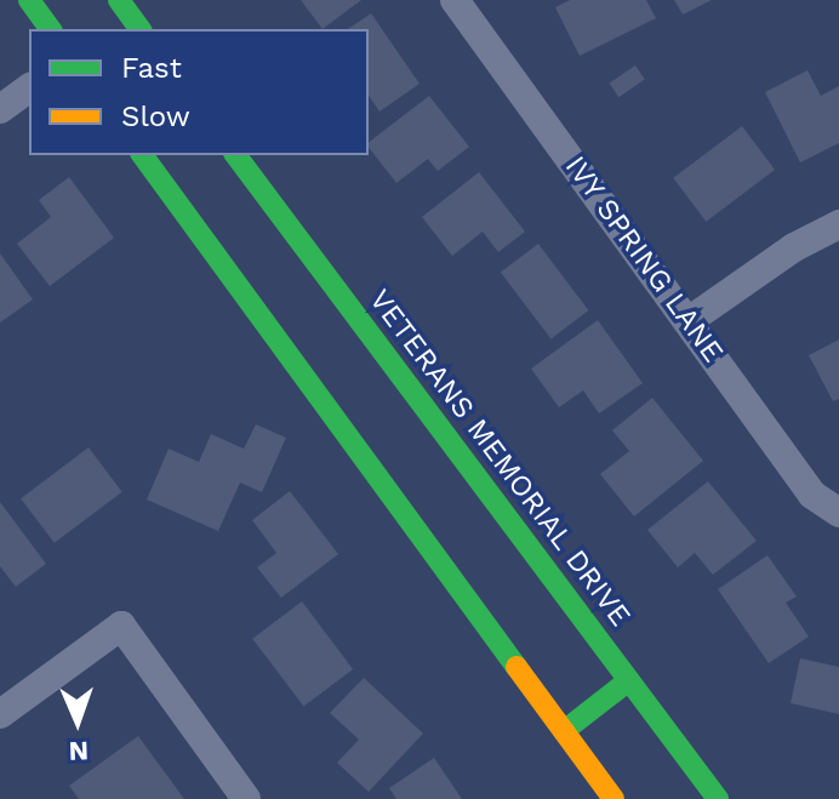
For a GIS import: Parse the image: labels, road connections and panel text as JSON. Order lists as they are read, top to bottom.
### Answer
{
  "streets": {
    "main road": ["VETERANS MEMORIAL DRIVE"],
    "street": ["IVY SPRING LANE"]
  },
  "legend": ["Fast", "Slow"],
  "north": "bottom"
}
